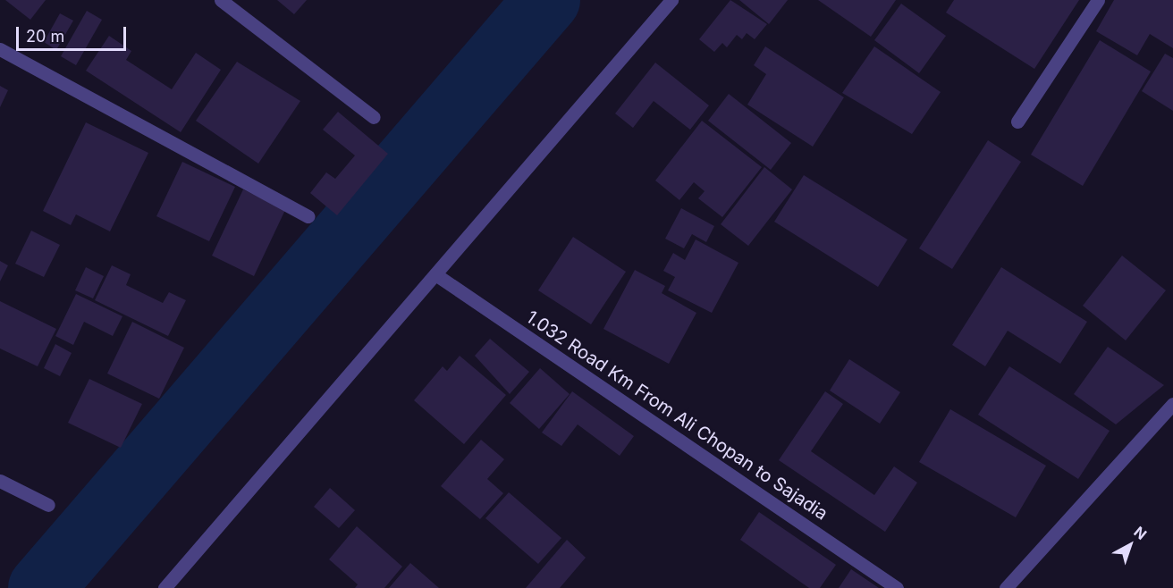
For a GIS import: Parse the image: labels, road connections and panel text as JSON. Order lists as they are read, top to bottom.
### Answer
{
  "streets": {
    "street": ["1.032 Road Km From Ali Chopan to Sajadia"]
  },
  "scale_bar": "20 m",
  "north": "top right"
}
